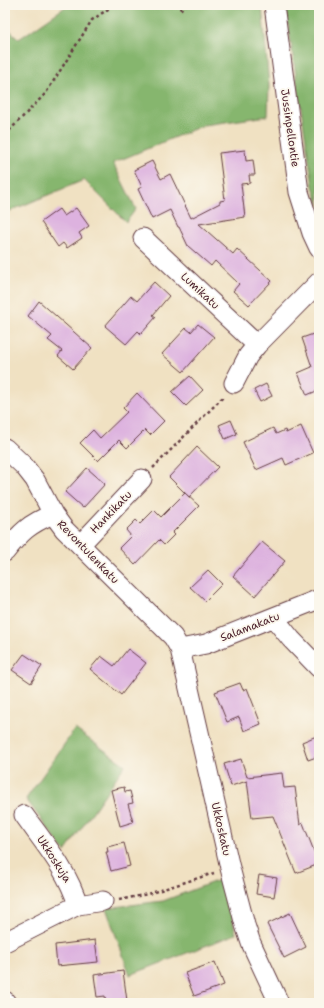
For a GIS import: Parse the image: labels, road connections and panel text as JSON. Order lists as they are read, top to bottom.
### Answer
{
  "streets": {
    "street": [
      "Jussinpellontie",
      "Lumikatu",
      "Hankikatu",
      "Revontulenkatu",
      "Salamakatu",
      "Ukkoskatu",
      "Ukkoskuja"
    ]
  },
  "crossings": [
    ["Hankikatu", "Revontulenkatu"],
    ["Revontulenkatu", "Salamakatu"],
    ["Revontulenkatu", "Ukkoskatu"],
    ["Salamakatu", "Ukkoskatu"]
  ]
}
